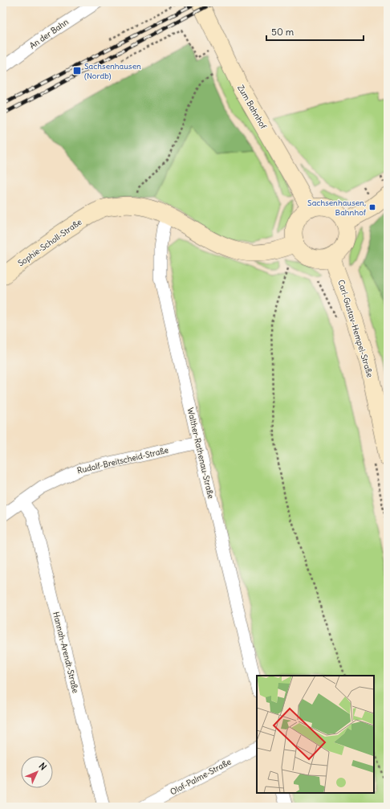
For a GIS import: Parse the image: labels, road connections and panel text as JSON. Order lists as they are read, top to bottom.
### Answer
{
  "streets": {
    "street": [
      "An der Bahn",
      "Zum Bahnhof",
      "Sophie-Scholl-Straße",
      "Carl-Gustav-Hempel-Straße",
      "Walther-Rathenau-Straße",
      "Rudolf-Breitscheid-Straße",
      "Hannah-Arendt-Straße",
      "Olof-Palme-Straße"
    ]
  },
  "crossings": [
    ["Zum Bahnhof", "Sophie-Scholl-Straße"],
    ["Zum Bahnhof", "Carl-Gustav-Hempel-Straße"],
    ["Sophie-Scholl-Straße", "Carl-Gustav-Hempel-Straße"],
    ["Sophie-Scholl-Straße", "Walther-Rathenau-Straße"],
    ["Walther-Rathenau-Straße", "Rudolf-Breitscheid-Straße"],
    ["Rudolf-Breitscheid-Straße", "Hannah-Arendt-Straße"]
  ],
  "places": {
    "transit": ["Sachsenhausen (Nordb)", "Sachsenhausen, Bahnhof"]
  },
  "scale_bar": "50 m",
  "north": "top right"
}
